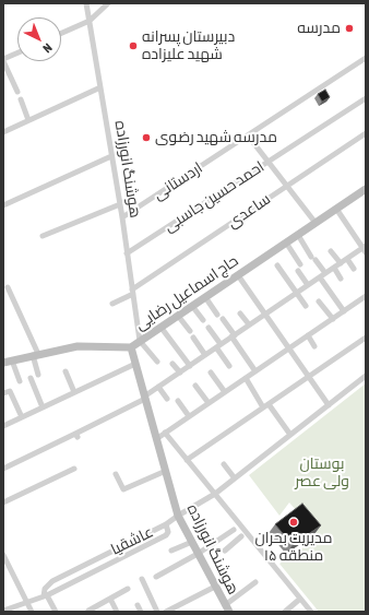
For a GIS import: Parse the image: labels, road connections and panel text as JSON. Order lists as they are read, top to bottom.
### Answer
{
  "streets": {
    "main road": ["هوشنگ انورزاده", "حاج اسماعیل رضایی"],
    "street": [
      "اردستانی",
      "احمد حسین جاسبی",
      "ساعدی",
      "عاشقیا"
    ]
  },
  "crossings": [
    ["هوشنگ انورزاده", "اردستانی"],
    ["هوشنگ انورزاده", "احمد حسین جاسبی"],
    ["هوشنگ انورزاده", "ساعدی"],
    ["هوشنگ انورزاده", "حاج اسماعیل رضایی"]
  ],
  "parks": ["بوستان ولی عصر"],
  "places": [
    "مدرسه",
    "دبیرستان پسرانه شهید علیزاده",
    "مدرسه شهید رضوی",
    "مدیریت بحران منطقه ۱۵"
  ],
  "north": "bottom right"
}
